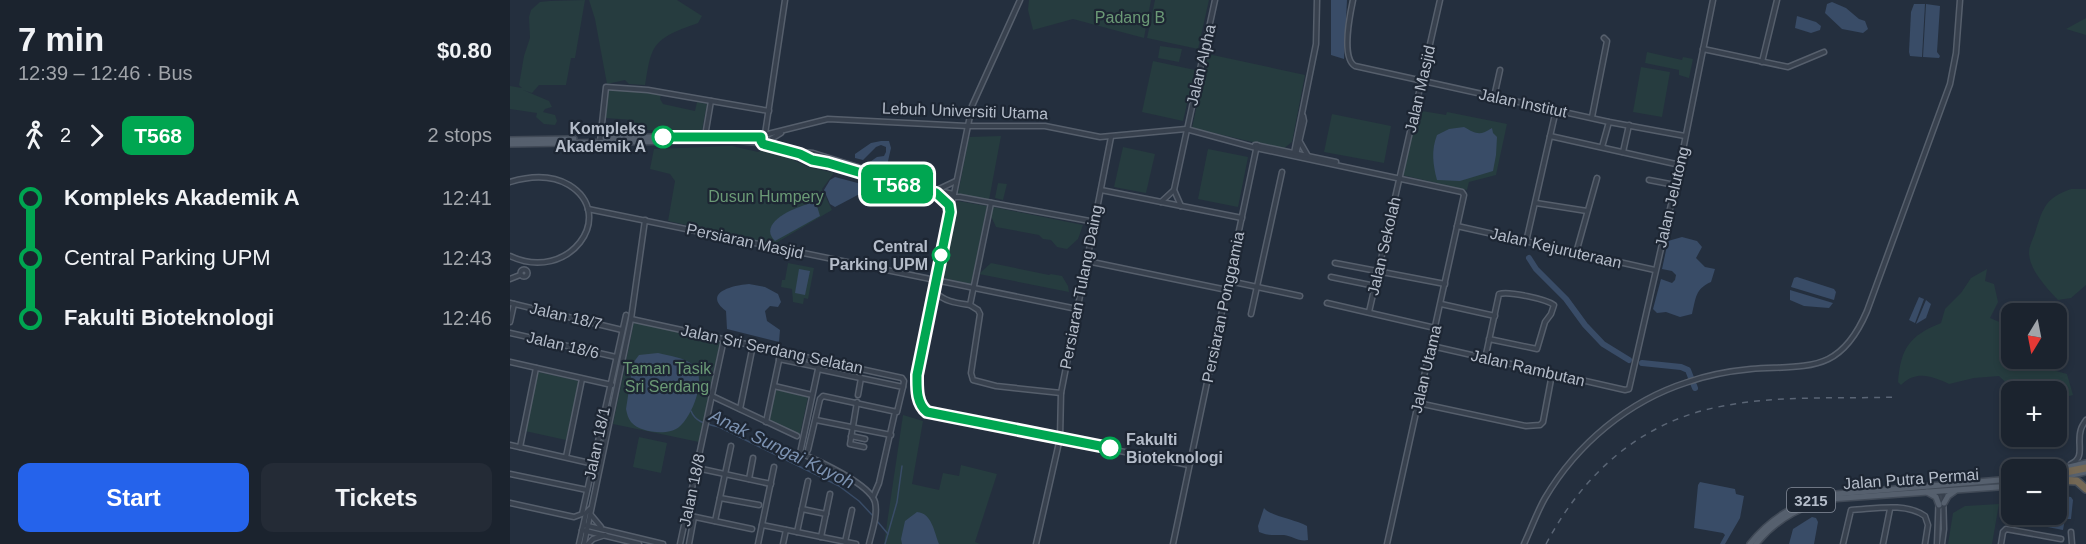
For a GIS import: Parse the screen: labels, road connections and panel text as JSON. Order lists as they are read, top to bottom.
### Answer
{
  "streets": {
    "main road": ["Lebuh Universiti Utama", "Jalan Putra Permai", "3215"],
    "street": [
      "Jalan Alpha",
      "Jalan Masjid",
      "Jalan Institut",
      "Jalan Jelutong",
      "Persiaran Masjid",
      "Jalan Sekolah",
      "Jalan Kejuruteraan",
      "Persiaran Tulang Daing",
      "Persiaran Ponggamia",
      "Jalan 18/7",
      "Jalan 18/6",
      "Jalan Sri Serdang Selatan",
      "Jalan Rambutan",
      "Jalan Utama",
      "Jalan 18/1",
      "Jalan 18/8"
    ]
  },
  "crossings": [
    ["Jalan Alpha", "Lebuh Universiti Utama"],
    ["Jalan Masjid", "Jalan Institut"],
    ["Jalan Masjid", "Lebuh Universiti Utama"],
    ["Jalan Masjid", "Jalan Sekolah"],
    ["Jalan Masjid", "Jalan Utama"],
    ["Jalan Institut", "Jalan Jelutong"],
    ["Lebuh Universiti Utama", "Jalan Sekolah"],
    ["Lebuh Universiti Utama", "Persiaran Tulang Daing"],
    ["Lebuh Universiti Utama", "Persiaran Ponggamia"],
    ["Lebuh Universiti Utama", "Jalan Utama"],
    ["Jalan Jelutong", "Jalan Kejuruteraan"],
    ["Jalan Jelutong", "Jalan Rambutan"],
    ["Persiaran Masjid", "Persiaran Tulang Daing"],
    ["Jalan Sekolah", "Jalan Utama"],
    ["Jalan Kejuruteraan", "Jalan Utama"],
    ["Jalan 18/7", "Jalan 18/1"],
    ["Jalan 18/6", "Jalan 18/1"],
    ["Jalan Sri Serdang Selatan", "Jalan 18/8"],
    ["Jalan Rambutan", "Jalan Utama"]
  ],
  "water": ["Anak Sungai Kuyoh"],
  "parks": ["Padang B", "Dusun Humpery", "Taman Tasik Sri Serdang"],
  "places": ["Kompleks Akademik A", "Central Parking UPM", "Fakulti Bioteknologi"],
  "lines": ["bus line T568"],
  "north": "bottom",
  "page": {
    "heading": ["7 min", "12:39 – 12:46 · Bus", "$0.80"],
    "on_map": "T568",
    "legs": ["2", "T568", "2 stops"],
    "list": [
      {
        "name": "Kompleks Akademik A",
        "value": "12:41"
      },
      {
        "name": "Central Parking UPM",
        "value": "12:43"
      },
      {
        "name": "Fakulti Bioteknologi",
        "value": "12:46"
      }
    ],
    "map_buttons": ["+", "−"],
    "buttons": ["Start", "Tickets"]
  }
}
